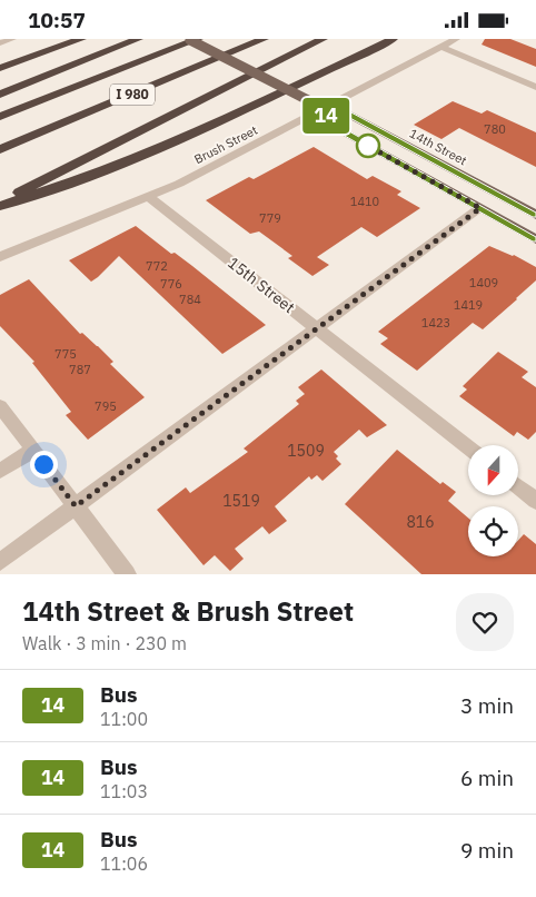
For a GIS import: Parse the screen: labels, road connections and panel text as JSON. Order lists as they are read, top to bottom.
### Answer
{
  "streets": {
    "highway": ["I 980"],
    "main road": ["14th Street"],
    "street": ["Brush Street", "15th Street"]
  },
  "crossings": [
    ["Brush Street", "14th Street"],
    ["Brush Street", "15th Street"]
  ],
  "lines": ["bus line 14"],
  "house_numbers": [
    "780",
    "1410",
    "779",
    "772",
    "1409",
    "776",
    "784",
    "1419",
    "1423",
    "775",
    "787",
    "795",
    "1509",
    "1519",
    "816"
  ],
  "north": "bottom",
  "page": {
    "status": "10:57",
    "on_map": "14",
    "heading": ["14th Street & Brush Street", "Walk · 3 min · 230 m"],
    "list": [
      {
        "mark": "14",
        "name": "Bus",
        "note": "11:00",
        "value": "3 min"
      },
      {
        "mark": "14",
        "name": "Bus",
        "note": "11:03",
        "value": "6 min"
      },
      {
        "mark": "14",
        "name": "Bus",
        "note": "11:06",
        "value": "9 min"
      }
    ]
  }
}
